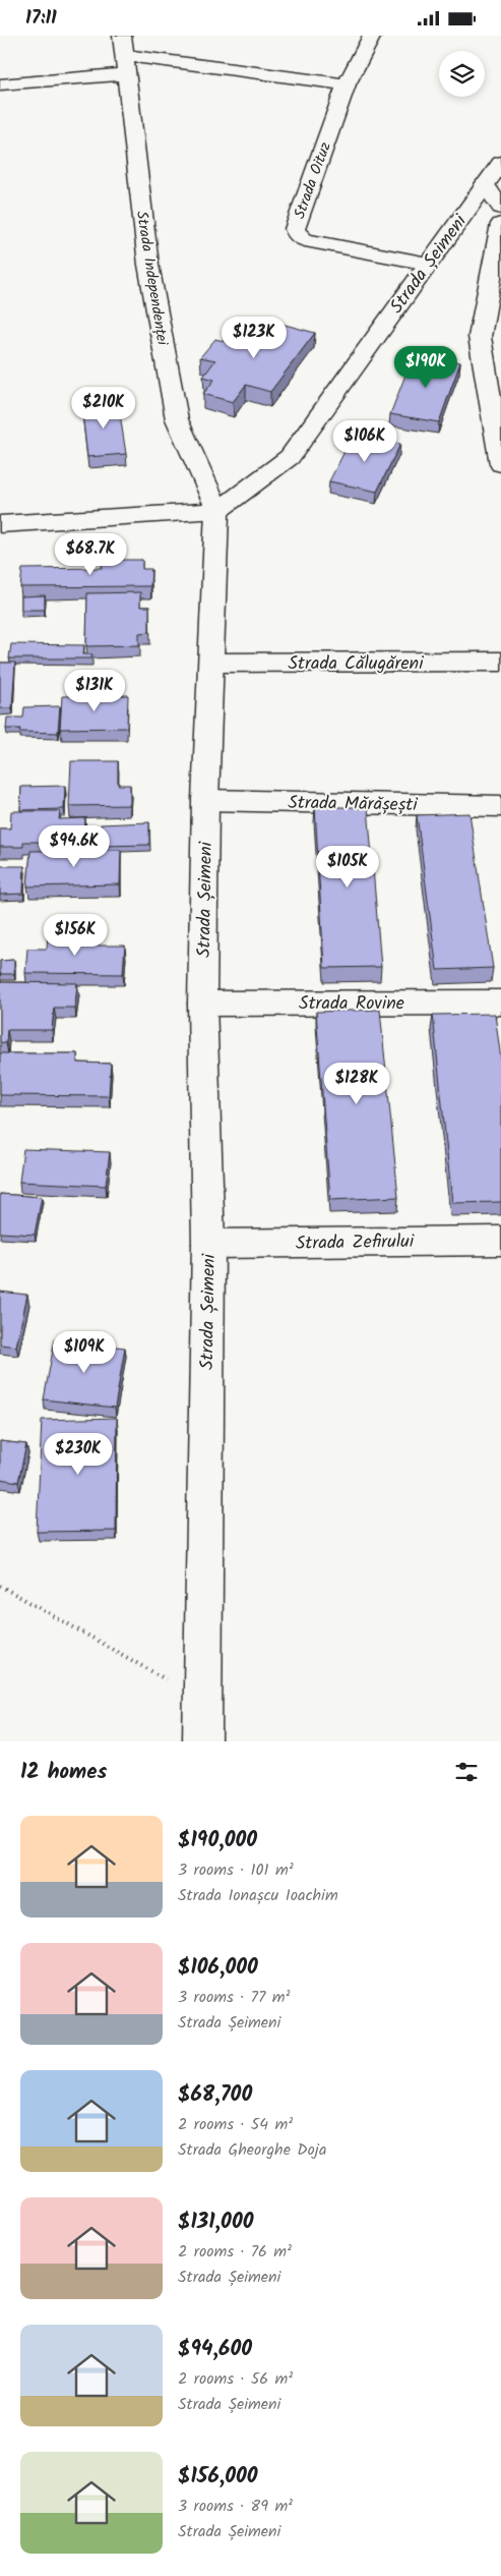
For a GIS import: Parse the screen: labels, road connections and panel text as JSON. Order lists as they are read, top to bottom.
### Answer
{
  "streets": {
    "street": [
      "Strada Oituz",
      "Strada Șeimeni",
      "Strada Independenței",
      "Strada Călugăreni",
      "Strada Mărășești",
      "Strada Rovine",
      "Strada Zefirului"
    ]
  },
  "crossings": [
    ["Strada Oituz", "Strada Șeimeni"],
    ["Strada Șeimeni", "Strada Independenței"],
    ["Strada Șeimeni", "Strada Călugăreni"],
    ["Strada Șeimeni", "Strada Mărășești"],
    ["Strada Șeimeni", "Strada Rovine"],
    ["Strada Șeimeni", "Strada Zefirului"]
  ],
  "page": {
    "status": "17:11",
    "price": [
      "$123K",
      "$190K",
      "$210K",
      "$106K",
      "$68.7K",
      "$131K",
      "$94.6K",
      "$105K",
      "$156K",
      "$128K",
      "$109K",
      "$230K"
    ],
    "heading": "12 homes",
    "list": [
      {
        "name": "$190,000",
        "note": "3 rooms · 101 m² · Strada Ionașcu Ioachim"
      },
      {
        "name": "$106,000",
        "note": "3 rooms · 77 m² · Strada Șeimeni"
      },
      {
        "name": "$68,700",
        "note": "2 rooms · 54 m² · Strada Gheorghe Doja"
      },
      {
        "name": "$131,000",
        "note": "2 rooms · 76 m² · Strada Șeimeni"
      },
      {
        "name": "$94,600",
        "note": "2 rooms · 56 m² · Strada Șeimeni"
      },
      {
        "name": "$156,000",
        "note": "3 rooms · 89 m² · Strada Șeimeni"
      }
    ]
  }
}
